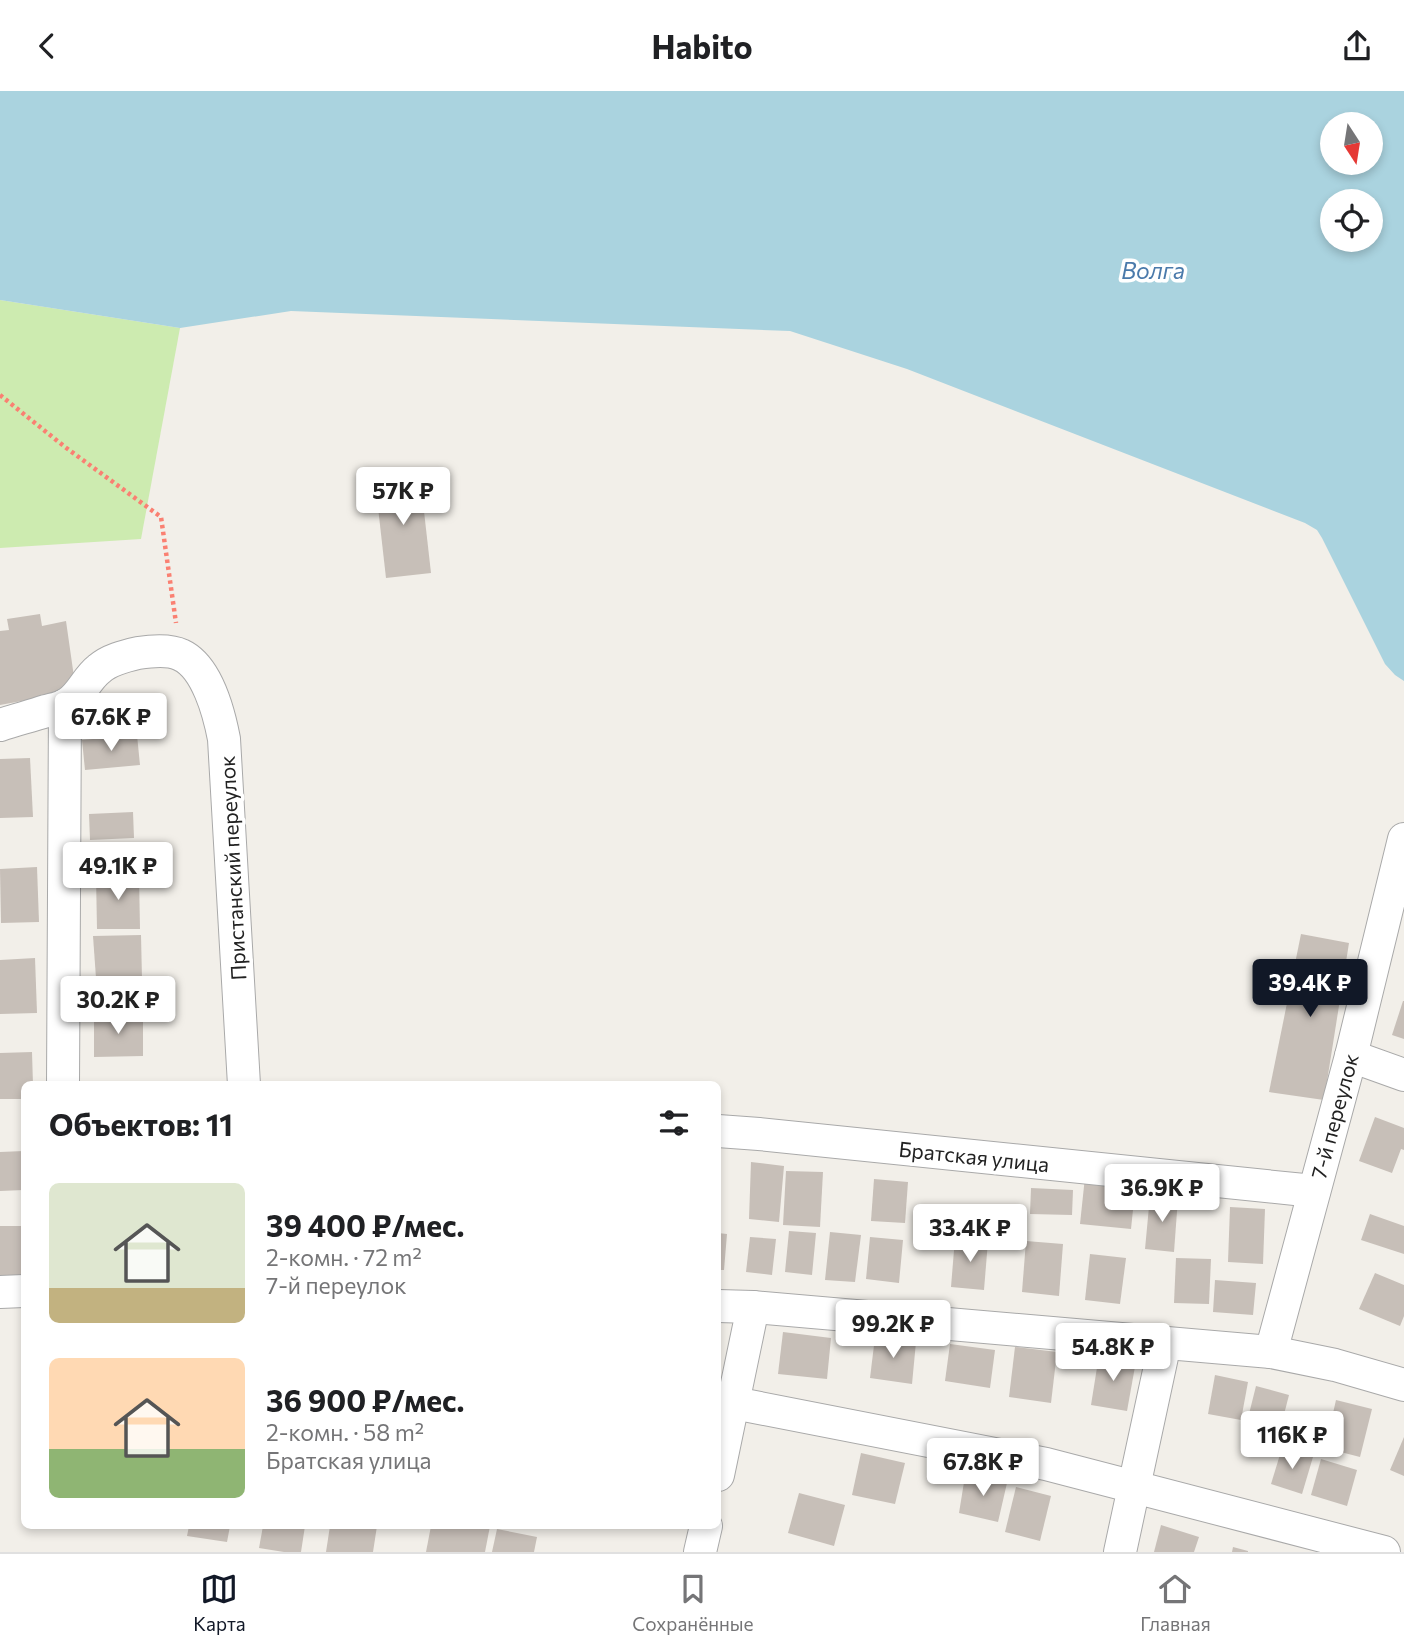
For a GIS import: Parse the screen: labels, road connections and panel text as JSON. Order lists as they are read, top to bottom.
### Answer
{
  "streets": {
    "street": ["Пристанский переулок", "7-й переулок", "Братская улица"]
  },
  "crossings": [
    ["7-й переулок", "Братская улица"]
  ],
  "water": ["Волга"],
  "north": "bottom",
  "page": {
    "header": "Habito",
    "price": [
      "57K ₽",
      "67.6K ₽",
      "49.1K ₽",
      "39.4K ₽",
      "30.2K ₽",
      "36.9K ₽",
      "33.4K ₽",
      "99.2K ₽",
      "54.8K ₽",
      "116K ₽",
      "67.8K ₽"
    ],
    "heading": "Объектов: 11",
    "list": [
      {
        "name": "39 400 ₽/мес.",
        "note": "2-комн. · 72 m² · 7-й переулок"
      },
      {
        "name": "36 900 ₽/мес.",
        "note": "2-комн. · 58 m² · Братская улица"
      }
    ],
    "tabs": ["Карта", "Сохранённые", "Главная"]
  }
}
